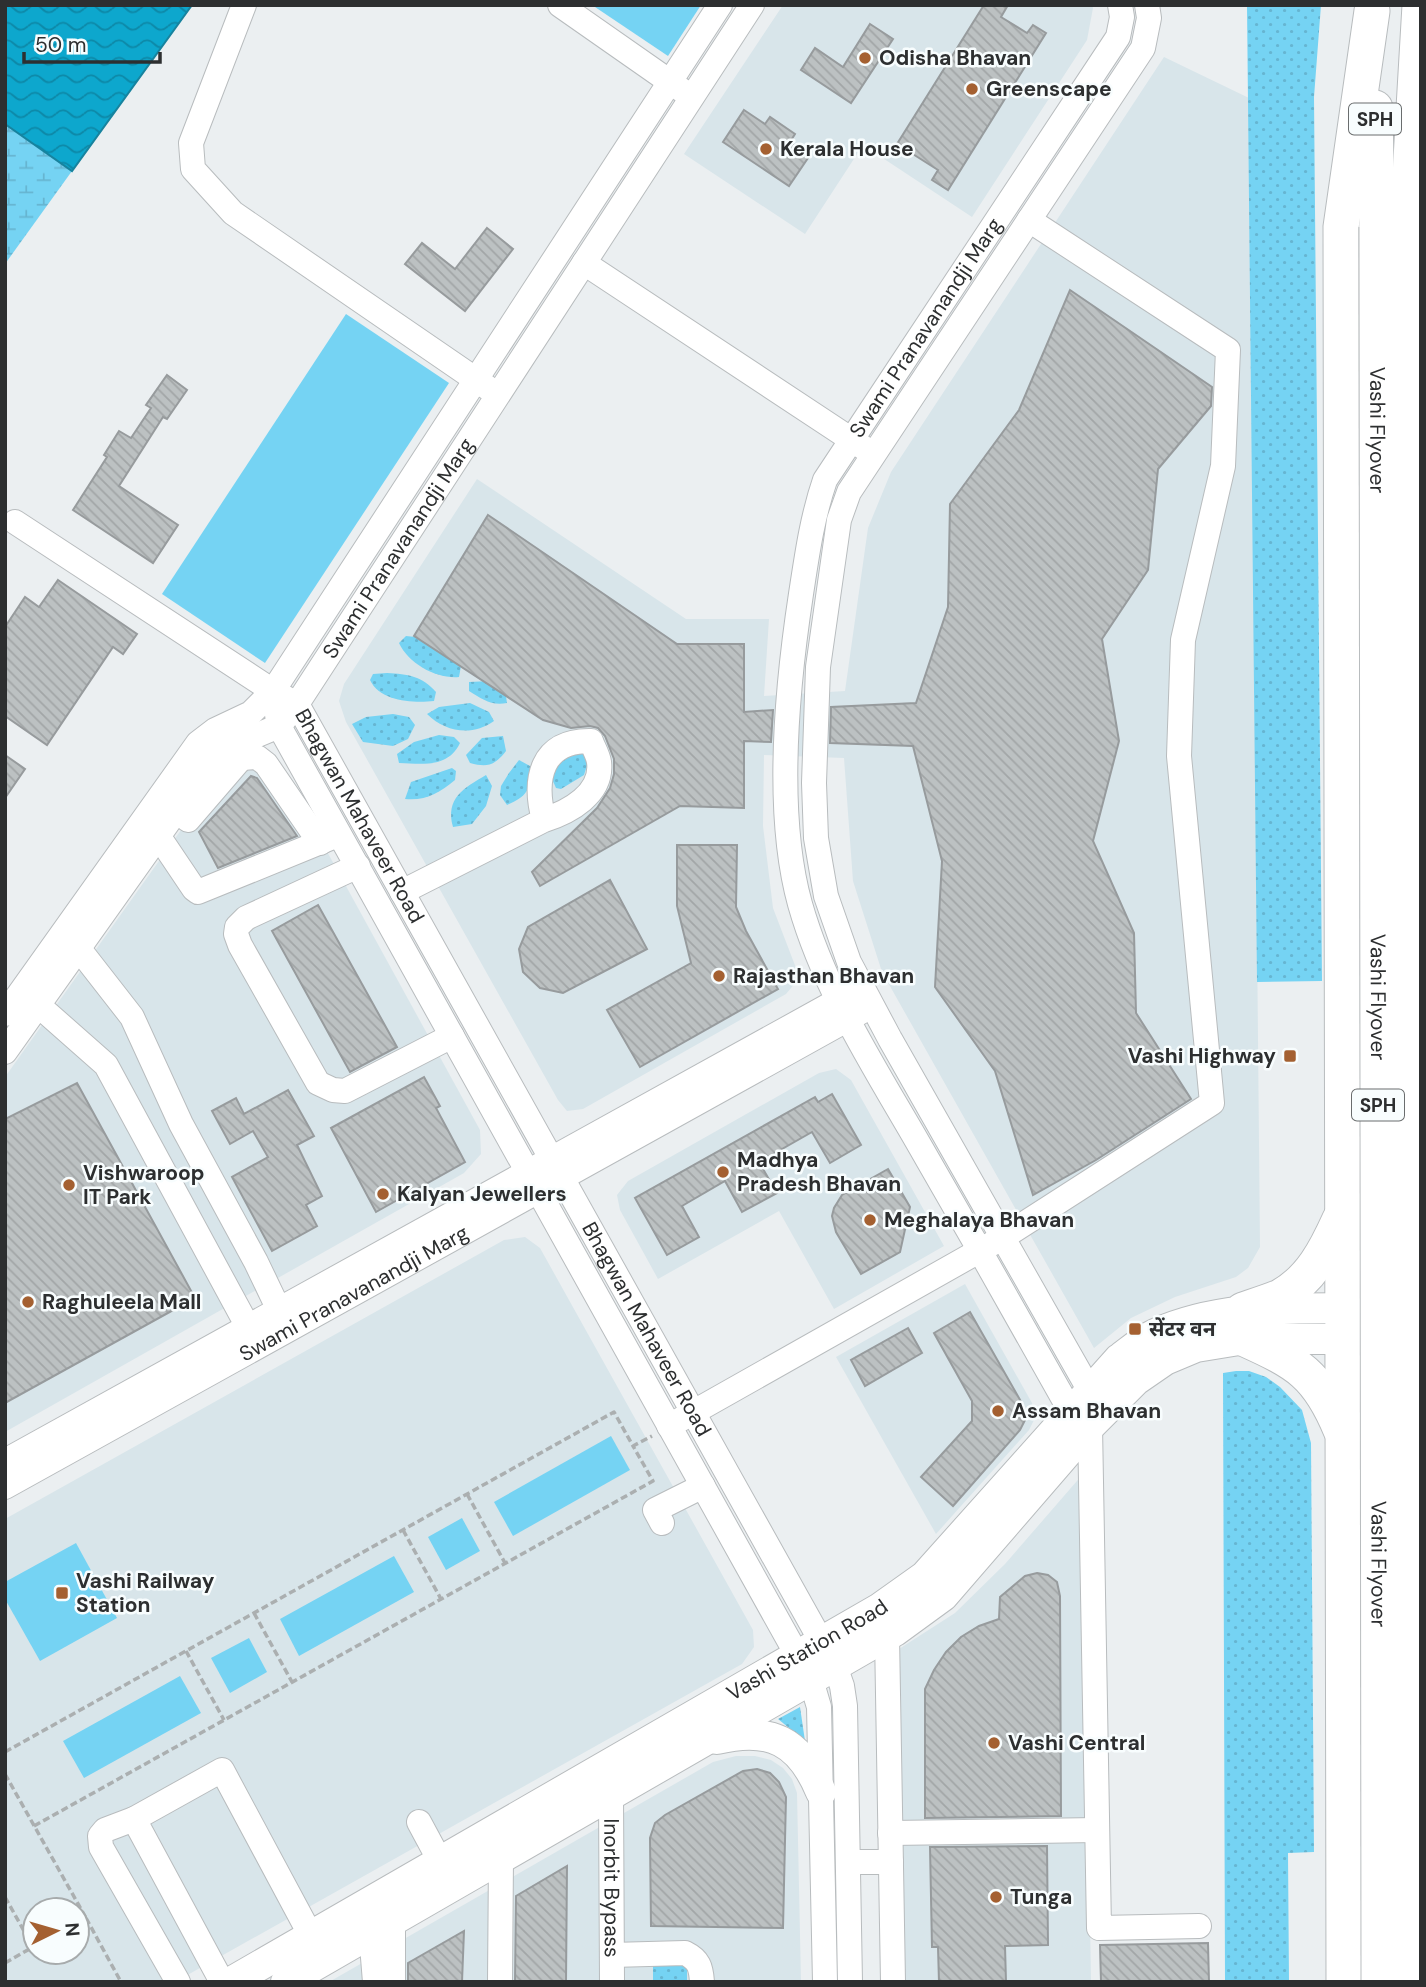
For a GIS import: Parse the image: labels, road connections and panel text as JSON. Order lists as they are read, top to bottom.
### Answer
{
  "streets": {
    "highway": ["SPH", "Vashi Flyover"],
    "main road": ["Vashi Station Road"],
    "street": ["Swami Pranavanandji Marg", "Bhagwan Mahaveer Road", "Inorbit Bypass"]
  },
  "crossings": [
    ["SPH", "Vashi Flyover"],
    ["Swami Pranavanandji Marg", "Bhagwan Mahaveer Road"],
    ["Swami Pranavanandji Marg", "Vashi Station Road"],
    ["Bhagwan Mahaveer Road", "Vashi Station Road"],
    ["Vashi Station Road", "Inorbit Bypass"]
  ],
  "places": {
    "other": [
      "Odisha Bhavan",
      "Greenscape",
      "Kerala House",
      "Rajasthan Bhavan",
      "Madhya Pradesh Bhavan",
      "Vishwaroop IT Park",
      "Kalyan Jewellers",
      "Meghalaya Bhavan",
      "Raghuleela Mall",
      "Assam Bhavan",
      "Vashi Central",
      "Tunga"
    ],
    "transit": ["Vashi Highway", "सेंटर वन", "Vashi Railway Station"]
  },
  "scale_bar": "50 m",
  "north": "right"
}
